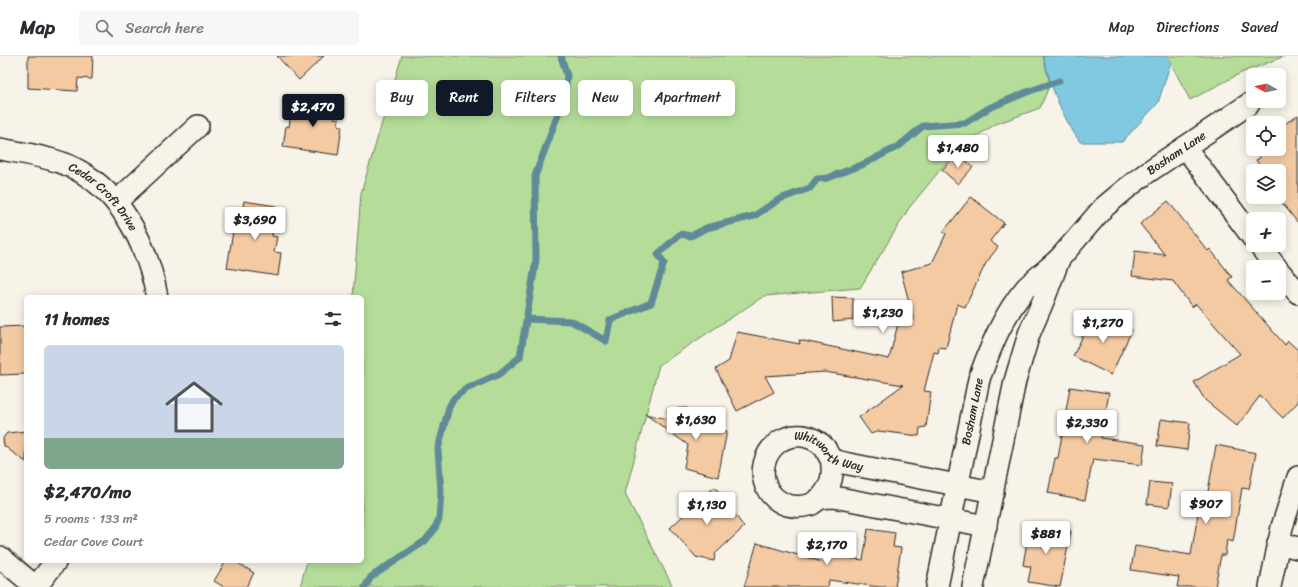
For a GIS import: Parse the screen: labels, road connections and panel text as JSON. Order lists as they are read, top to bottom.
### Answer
{
  "streets": {
    "street": ["Bosham Lane", "Cedar Croft Drive", "Whitworth Way"]
  },
  "crossings": [
    ["Bosham Lane", "Whitworth Way"]
  ],
  "north": "left",
  "page": {
    "header": "Map",
    "search": "Search here",
    "nav": ["Map", "Directions", "Saved"],
    "map_buttons": ["+", "−"],
    "chip": [
      "Buy",
      "Rent",
      "Filters",
      "New",
      "Apartment"
    ],
    "price": [
      "$2,470",
      "$1,480",
      "$3,690",
      "$1,230",
      "$1,270",
      "$1,630",
      "$2,330",
      "$907",
      "$1,130",
      "$881",
      "$2,170"
    ],
    "heading": "11 homes",
    "list": [
      {
        "name": "$2,470/mo",
        "note": "5 rooms · 133 m² · Cedar Cove Court"
      }
    ]
  }
}
